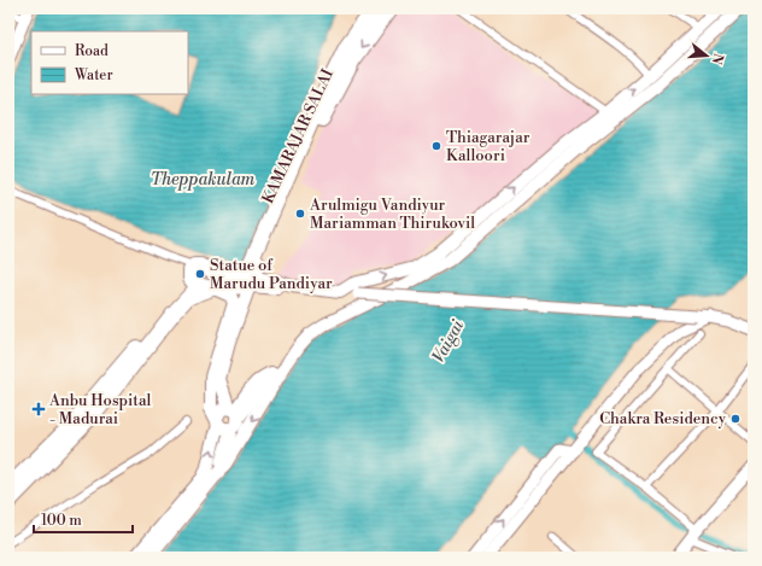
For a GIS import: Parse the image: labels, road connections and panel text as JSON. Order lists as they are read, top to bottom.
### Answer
{
  "streets": {
    "highway": ["KAMARAJAR SALAI"]
  },
  "water": ["Theppakulam", "Vaigai"],
  "places": {
    "other": [
      "Thiagarajar Kalloori",
      "Arulmigu Vandiyur Mariamman Thirukovil",
      "Statue of Marudu Pandiyar",
      "Chakra Residency"
    ],
    "health": ["Anbu Hospital - Madurai"]
  },
  "legend": ["Road", "Water"],
  "scale_bar": "100 m",
  "north": "right"
}
